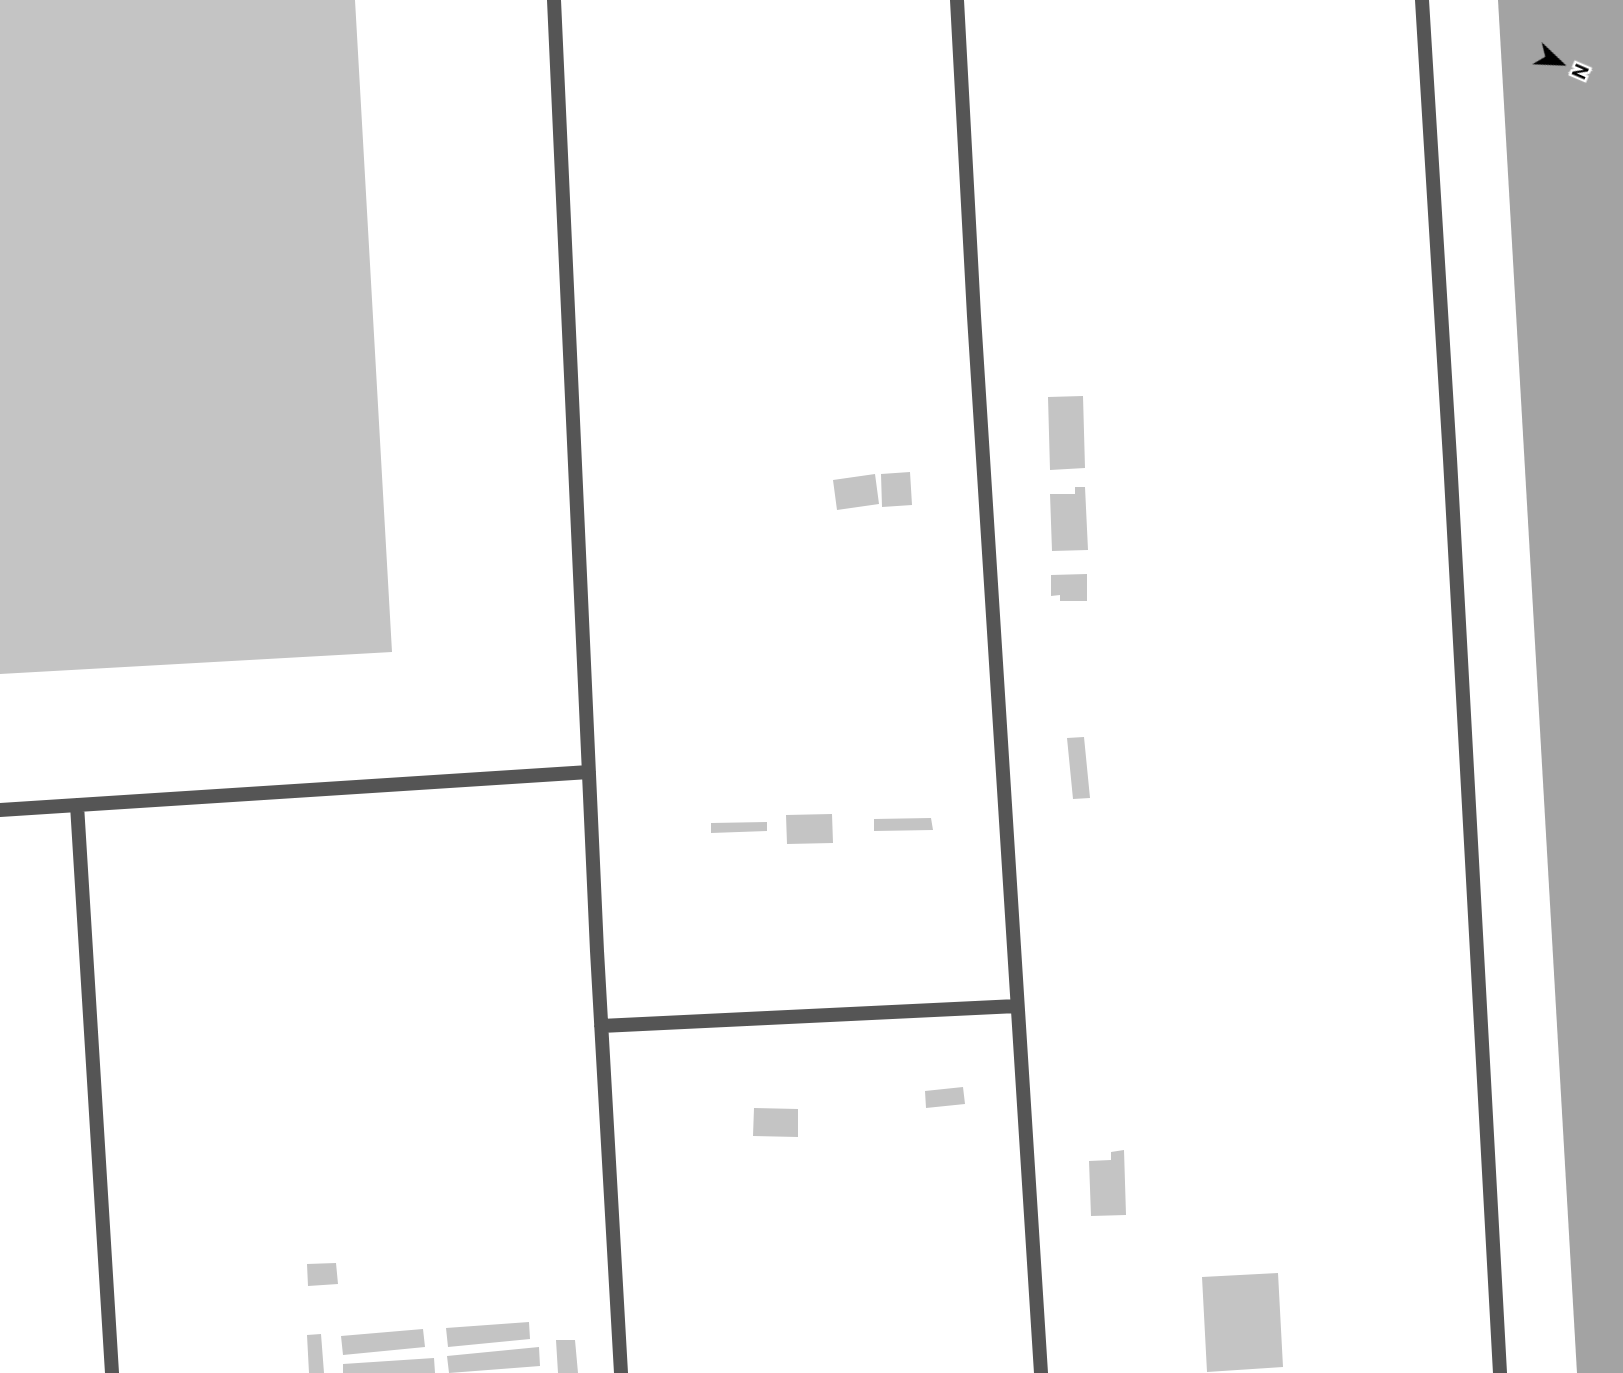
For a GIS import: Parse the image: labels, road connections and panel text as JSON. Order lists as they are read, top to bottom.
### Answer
{
  "north": "bottom right"
}
